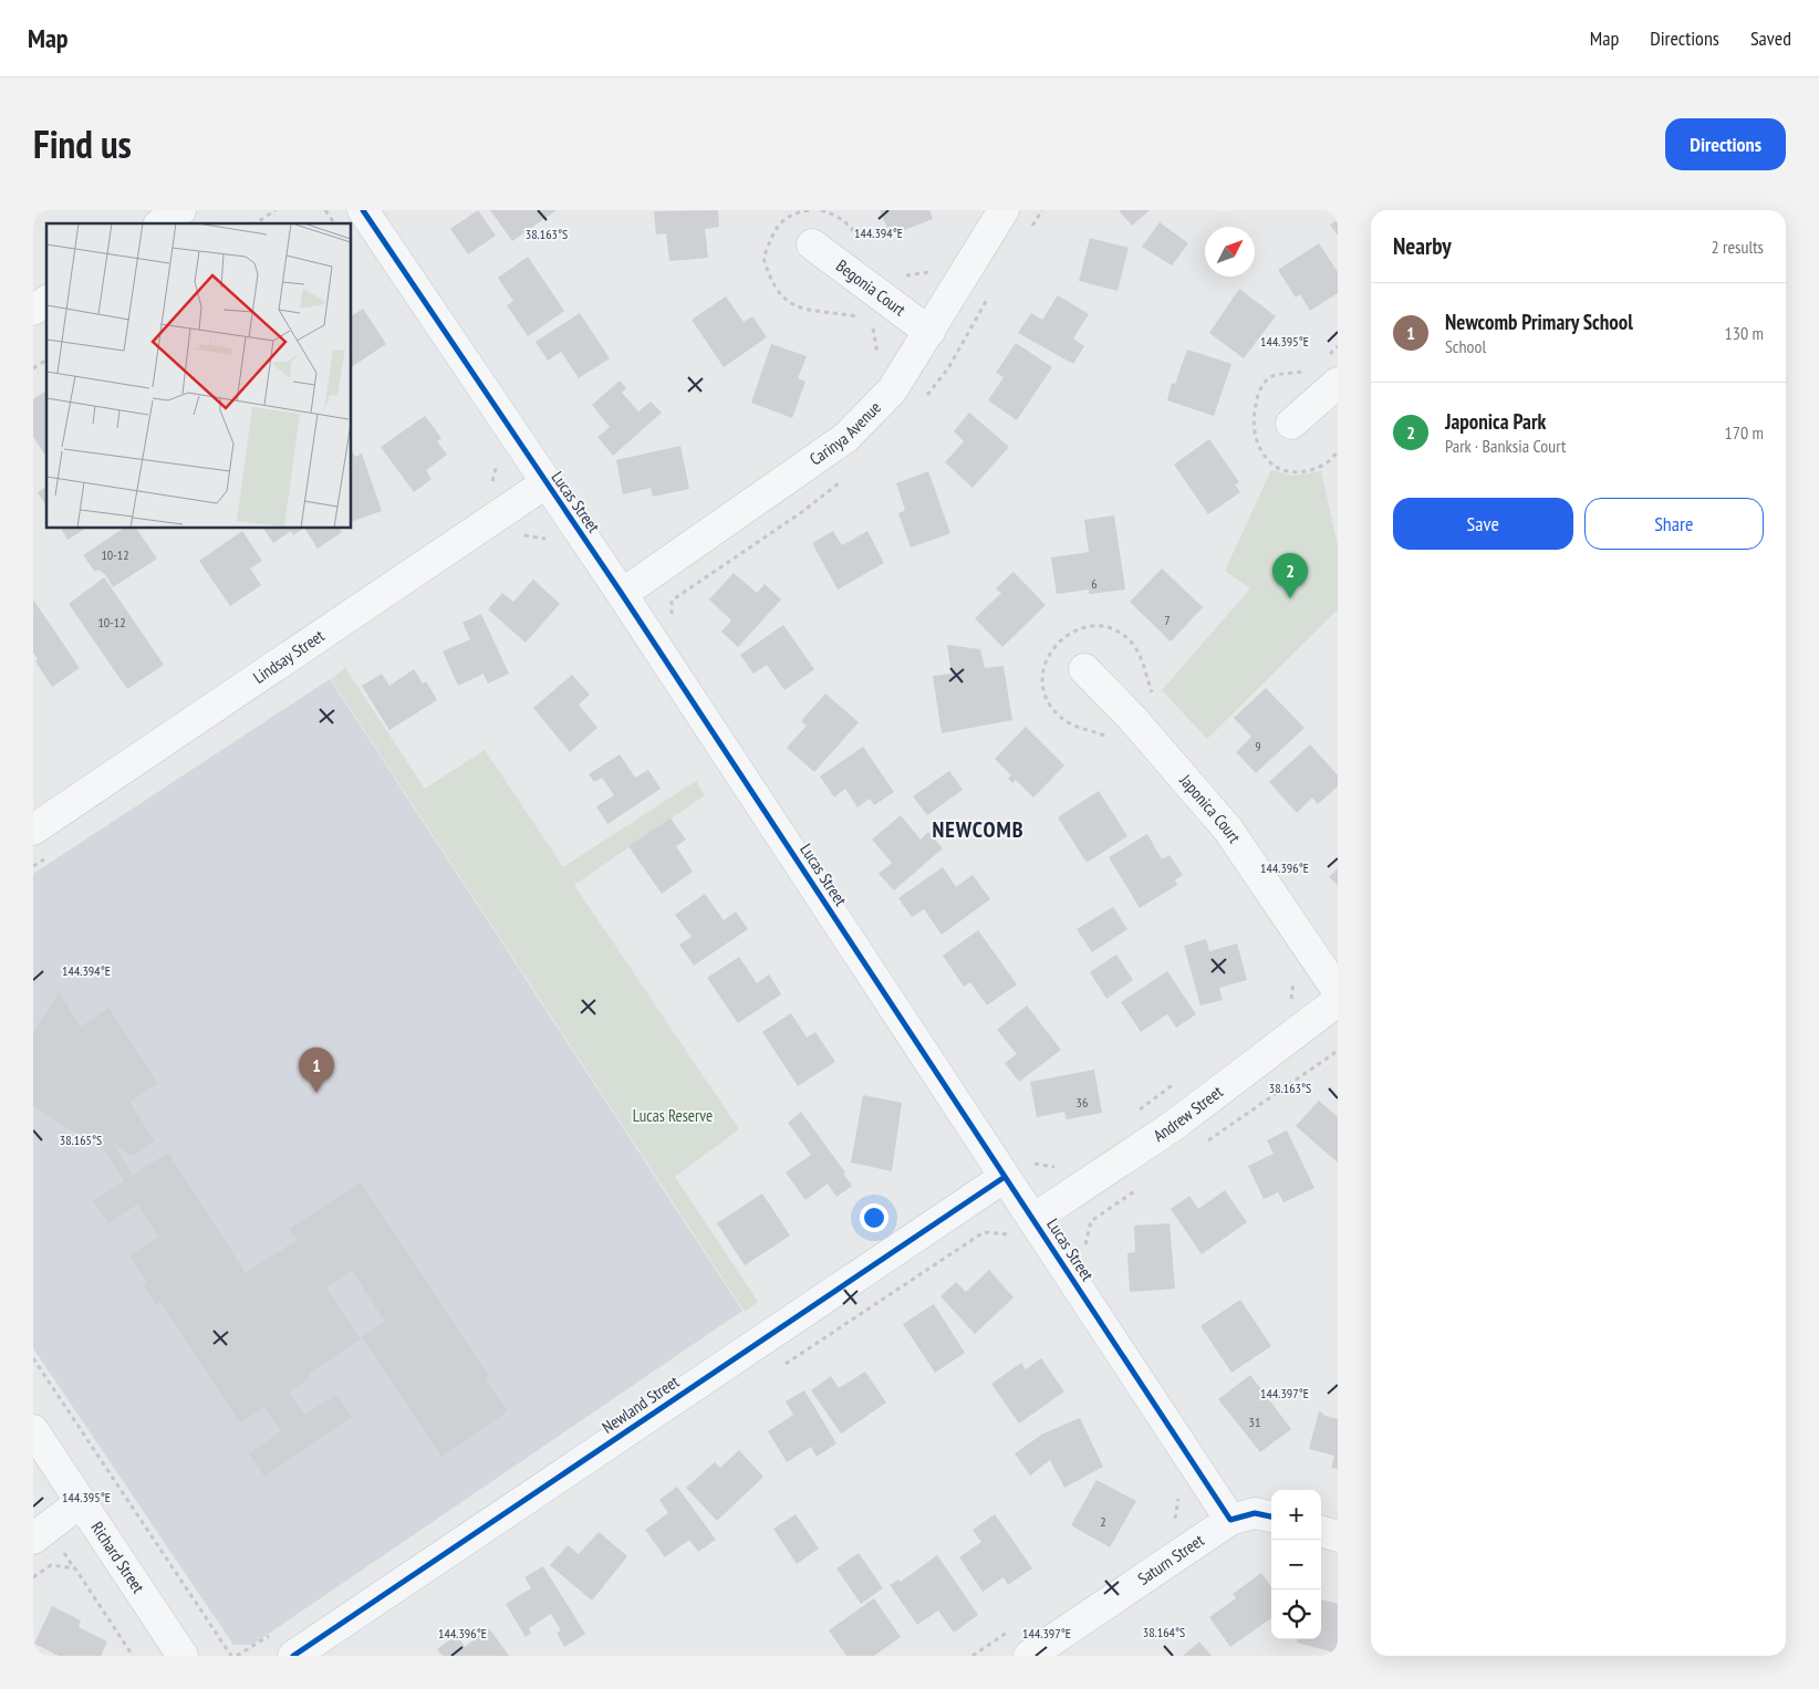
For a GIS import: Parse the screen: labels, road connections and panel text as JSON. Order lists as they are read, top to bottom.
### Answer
{
  "streets": {
    "street": [
      "Begonia Court",
      "Carinya Avenue",
      "Lucas Street",
      "Lindsay Street",
      "Japonica Court",
      "Andrew Street",
      "Newland Street",
      "Richard Street",
      "Saturn Street"
    ]
  },
  "crossings": [
    ["Begonia Court", "Carinya Avenue"],
    ["Carinya Avenue", "Lucas Street"],
    ["Lucas Street", "Lindsay Street"],
    ["Lucas Street", "Andrew Street"],
    ["Lucas Street", "Newland Street"],
    ["Lucas Street", "Saturn Street"]
  ],
  "districts": ["NEWCOMB"],
  "parks": ["Lucas Reserve"],
  "house_numbers": [
    "10-12",
    "6",
    "7",
    "10-12",
    "9",
    "36",
    "31",
    "2"
  ],
  "north": "top right",
  "page": {
    "header": "Map",
    "nav": ["Map", "Directions", "Saved"],
    "title": "Find us",
    "buttons": [
      "Directions",
      ["Save", "Share"]
    ],
    "heading": ["Nearby", "2 results"],
    "list": [
      {
        "mark": "1",
        "name": "Newcomb Primary School",
        "note": "School",
        "value": "130 m"
      },
      {
        "mark": "2",
        "name": "Japonica Park",
        "note": "Park · Banksia Court",
        "value": "170 m"
      }
    ],
    "pins": ["2", "1"],
    "map_buttons": ["+", "−"]
  },
  "coordinates": [
    "144.394°E",
    "38.163°S",
    "144.395°E",
    "144.396°E",
    "38.165°S",
    "144.397°E",
    "38.164°S"
  ]
}
